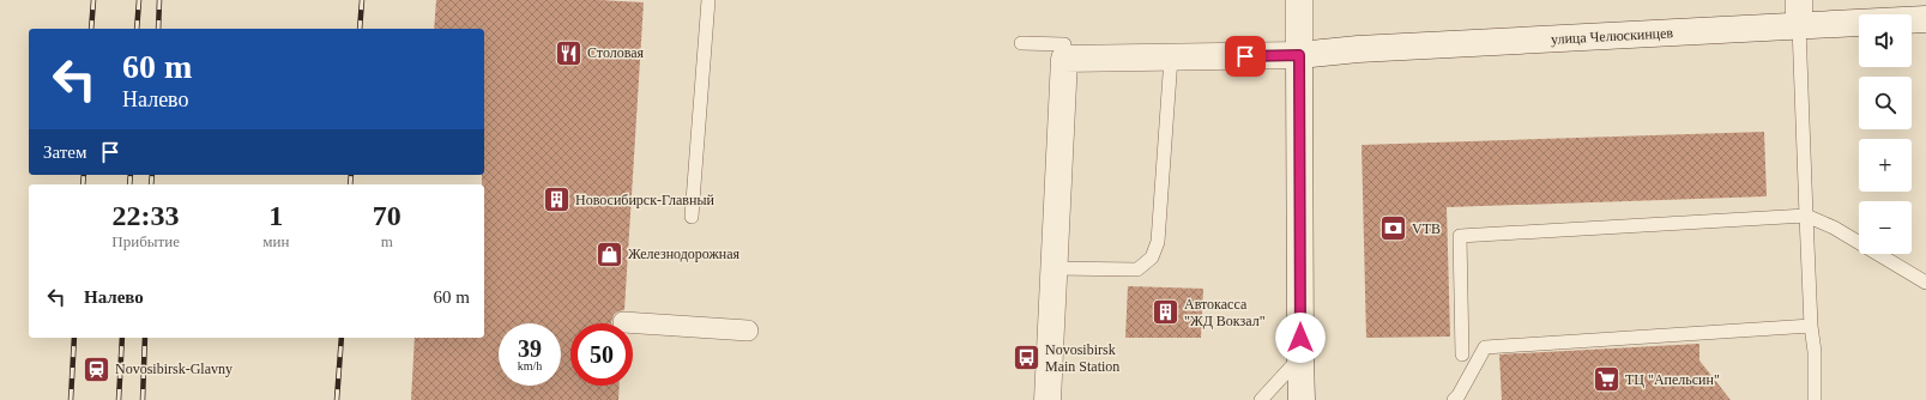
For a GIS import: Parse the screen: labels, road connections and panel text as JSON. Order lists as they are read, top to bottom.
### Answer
{
  "streets": {
    "main road": ["улица Челюскинцев"]
  },
  "places": {
    "restaurant": ["Столовая"],
    "building": ["Новосибирск-Главный", "Автокасса \"ЖД Вокзал\""],
    "bank": ["VTB"],
    "shop": ["Железнодорожная"],
    "bus stop": ["Novosibirsk Main Station"],
    "station": ["Novosibirsk-Glavny"],
    "supermarket": ["ТЦ \"Апельсин\""]
  },
  "page": {
    "map_buttons": ["+", "−"],
    "turn": ["60 m", "Налево"],
    "then": "Затем",
    "eta": [
      "22:33",
      "Прибытие",
      "1",
      "мин",
      "70",
      "m"
    ],
    "list": [
      {
        "name": "Налево",
        "value": "60 m"
      }
    ],
    "speed": "39 km/h",
    "limit": "50"
  }
}
